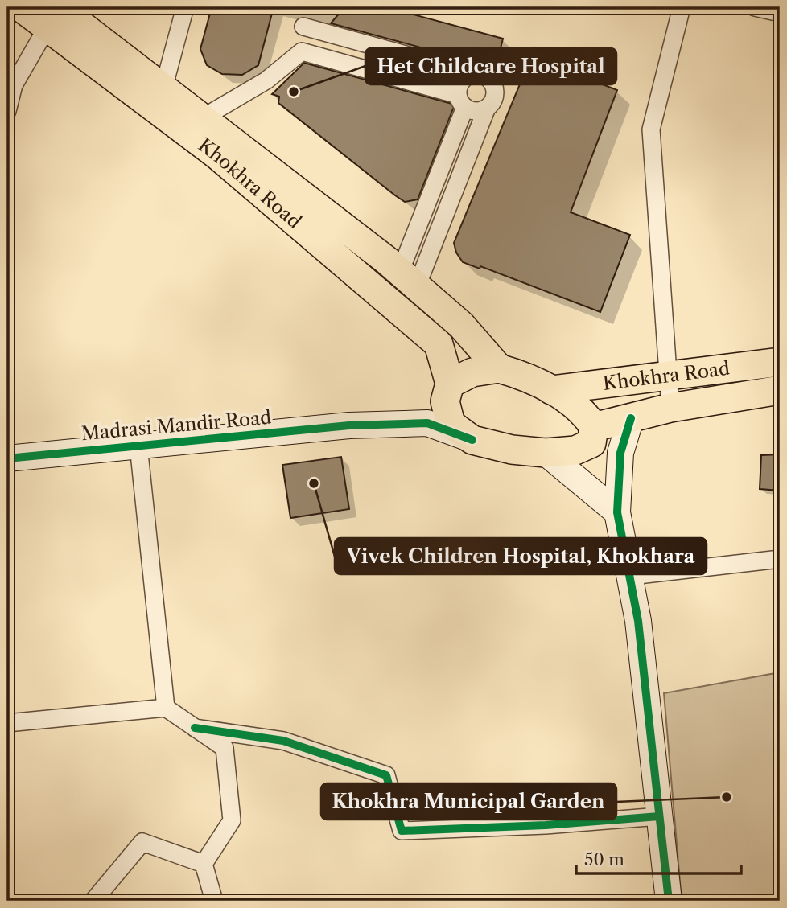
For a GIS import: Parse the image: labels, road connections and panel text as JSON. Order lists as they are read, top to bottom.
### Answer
{
  "streets": {
    "main road": ["Khokhra Road"],
    "street": ["Madrasi Mandir Road"]
  },
  "places": ["Het Childcare Hospital", "Vivek Children Hospital, Khokhara", "Khokhra Municipal Garden"],
  "scale_bar": "50 m"
}
